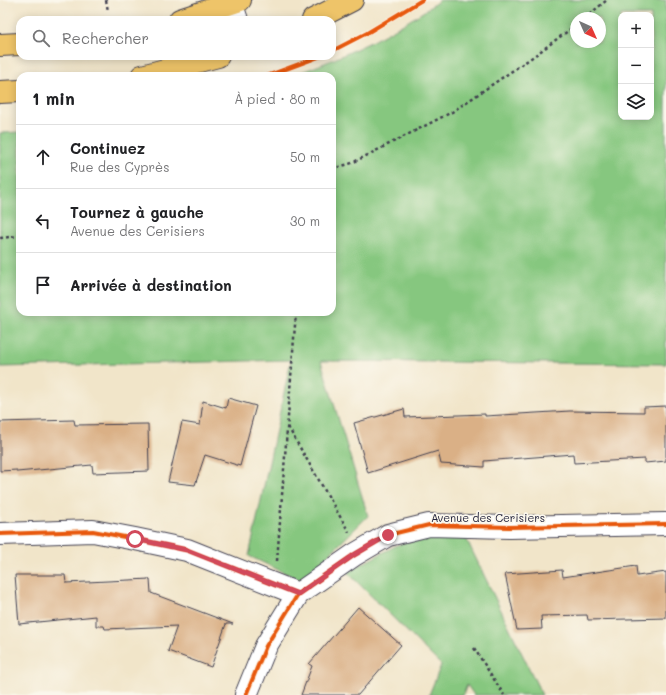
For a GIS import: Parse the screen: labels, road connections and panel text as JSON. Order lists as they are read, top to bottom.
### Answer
{
  "streets": {
    "street": ["Avenue des Cerisiers"]
  },
  "north": "bottom right",
  "page": {
    "map_buttons": ["+", "−"],
    "search": "Rechercher",
    "heading": ["1 min", "À pied · 80 m"],
    "list": [
      ["Continuez", "Rue des Cyprès", "50 m"],
      ["Tournez à gauche", "Avenue des Cerisiers", "30 m"],
      "Arrivée à destination"
    ]
  }
}
